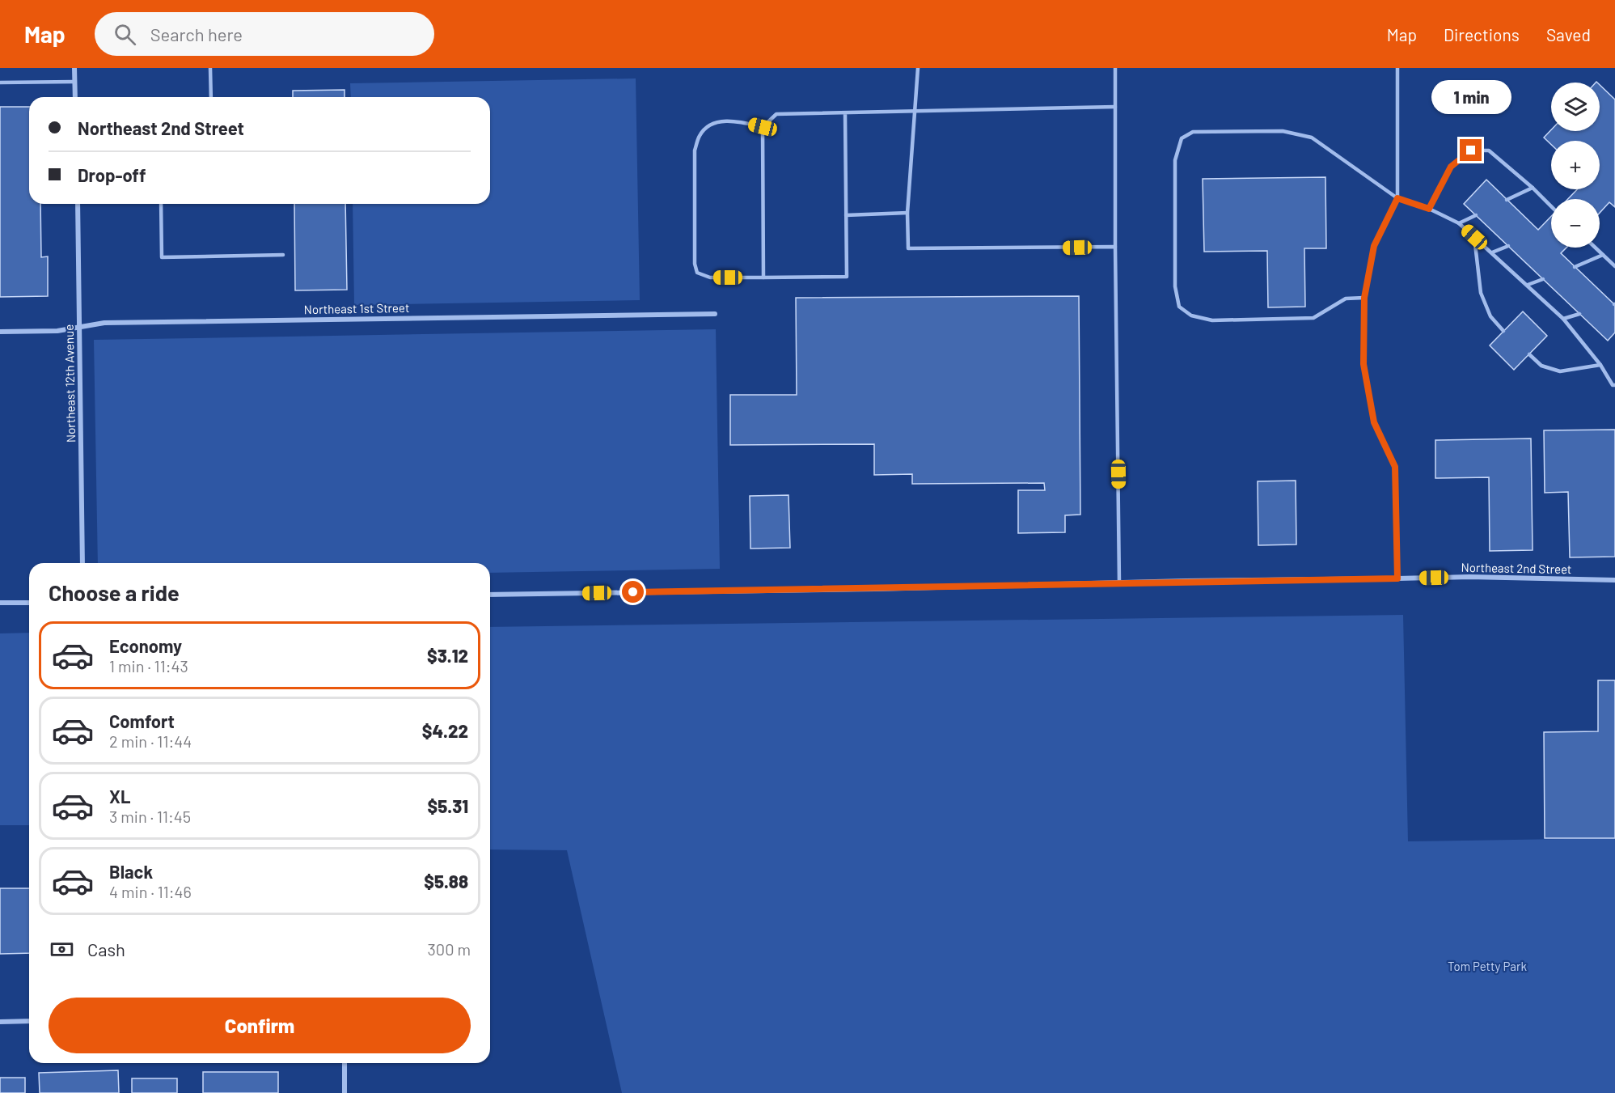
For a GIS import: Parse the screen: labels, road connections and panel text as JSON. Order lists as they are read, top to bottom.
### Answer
{
  "streets": {
    "street": ["Northeast 1st Street", "Northeast 12th Avenue", "Northeast 2nd Street"]
  },
  "crossings": [
    ["Northeast 1st Street", "Northeast 12th Avenue"]
  ],
  "parks": ["Tom Petty Park"],
  "page": {
    "header": "Map",
    "search": "Search here",
    "nav": ["Map", "Directions", "Saved"],
    "bubble": "1 min",
    "map_buttons": ["+", "−"],
    "banner": ["Northeast 2nd Street", "Drop-off"],
    "heading": "Choose a ride",
    "list": [
      {
        "name": "Economy",
        "note": "1 min · 11:43",
        "value": "$3.12"
      },
      {
        "name": "Comfort",
        "note": "2 min · 11:44",
        "value": "$4.22"
      },
      {
        "name": "XL",
        "note": "3 min · 11:45",
        "value": "$5.31"
      },
      {
        "name": "Black",
        "note": "4 min · 11:46",
        "value": "$5.88"
      }
    ],
    "pay": ["Cash", "300 m"],
    "buttons": "Confirm"
  }
}
